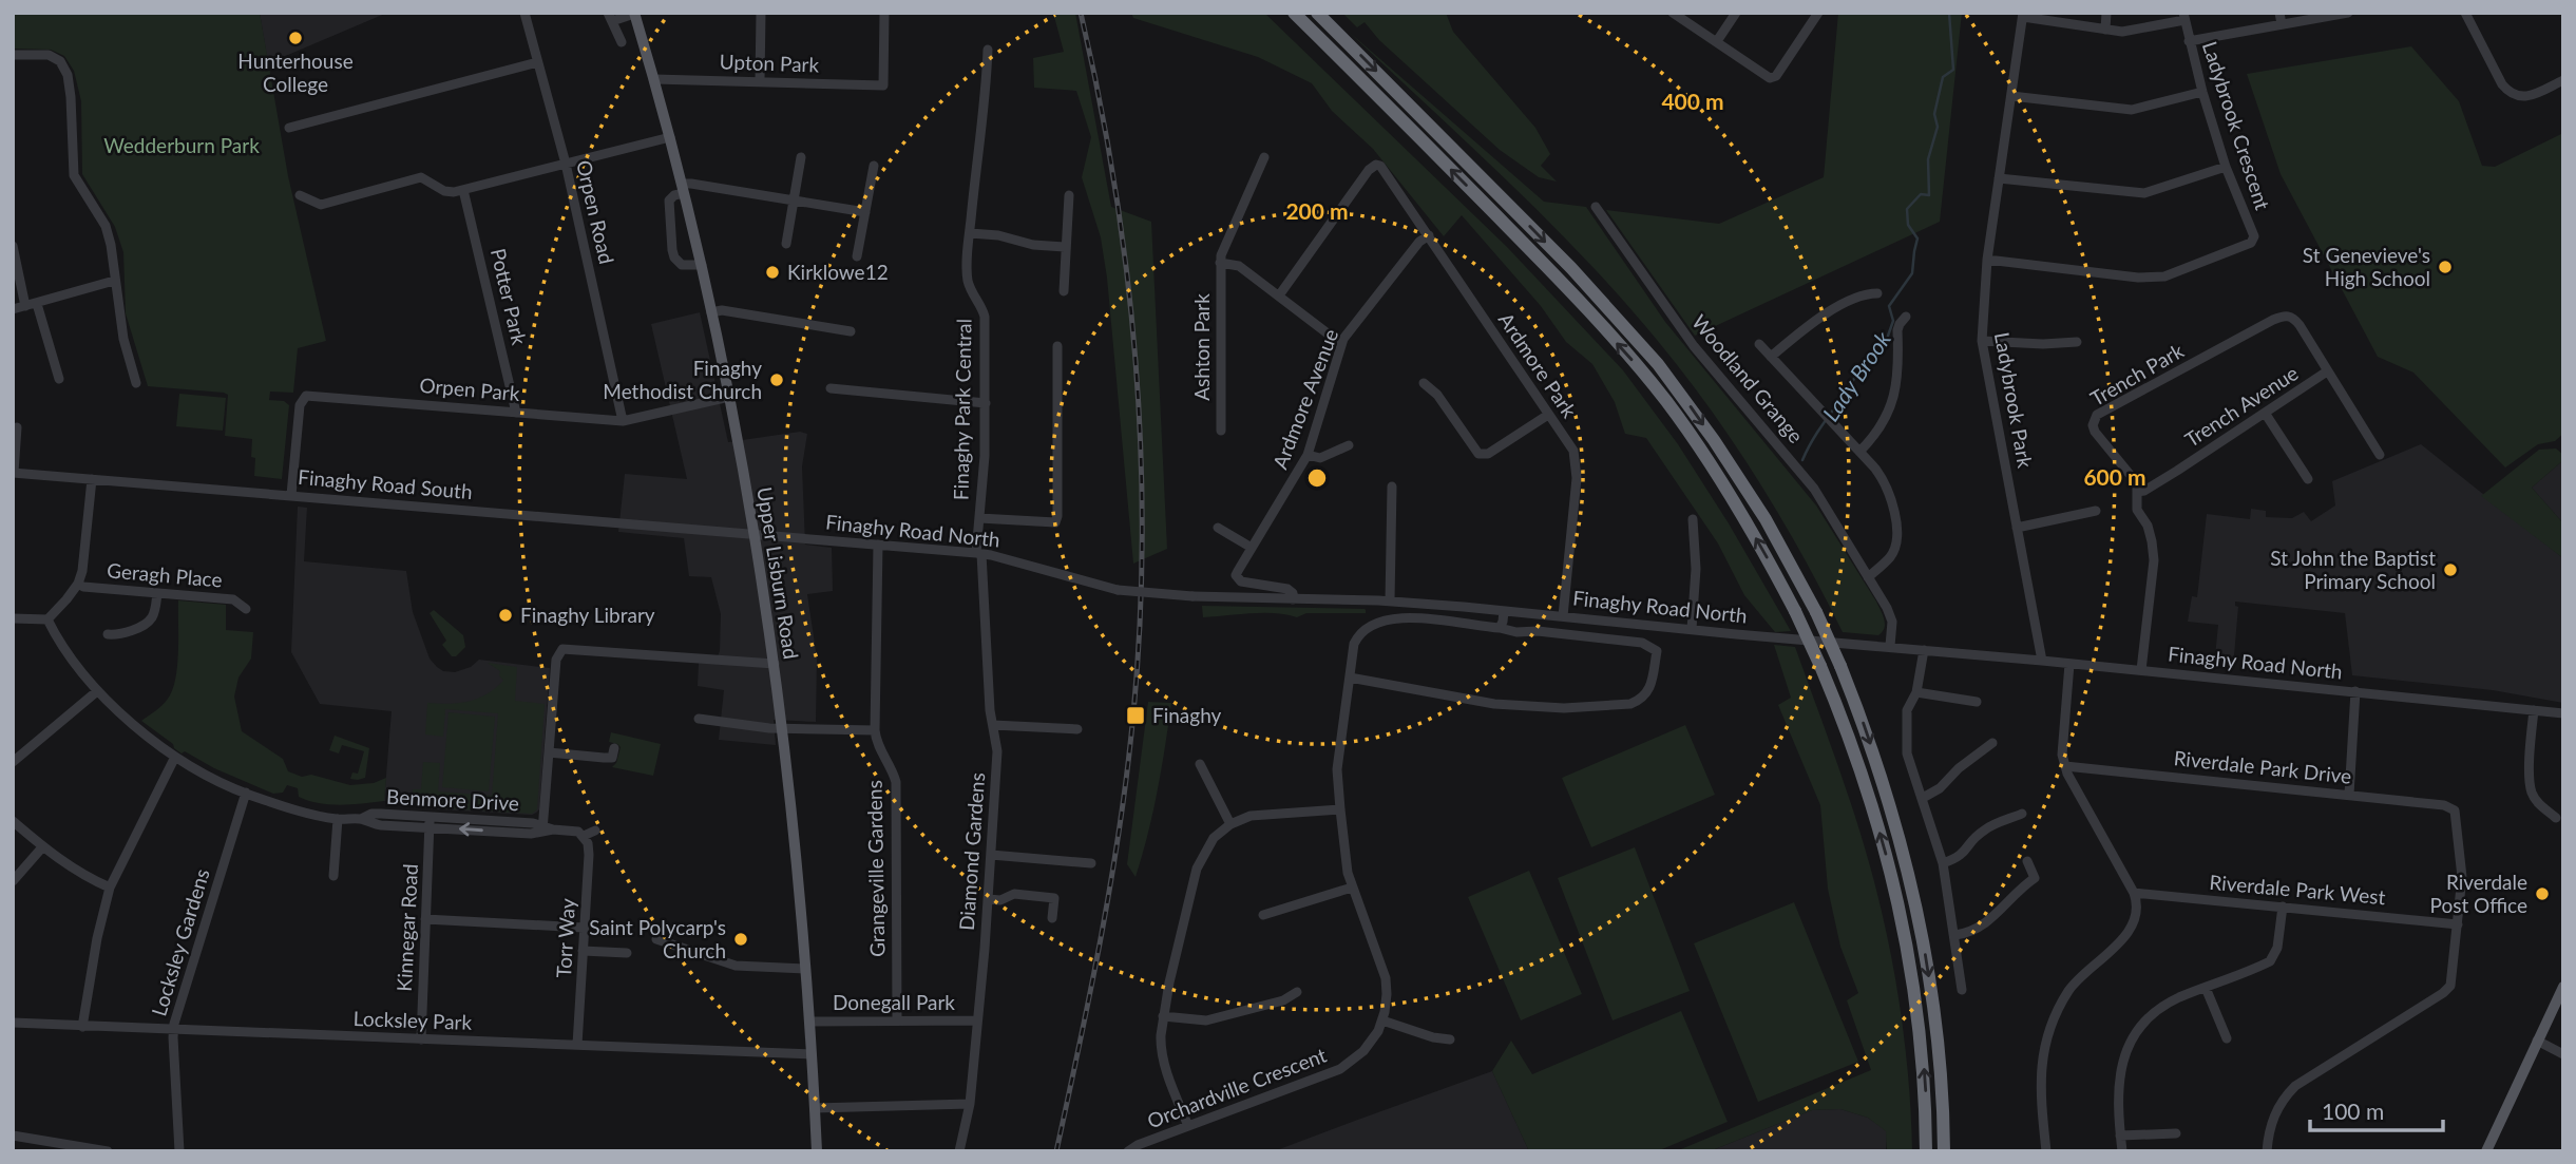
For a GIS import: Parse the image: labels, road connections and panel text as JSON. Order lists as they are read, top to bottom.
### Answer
{
  "streets": {
    "main road": ["Upper Lisburn Road"],
    "street": [
      "Upton Park",
      "Ladybrook Crescent",
      "Orpen Road",
      "Potter Park",
      "Ashton Park",
      "Ardmore Park",
      "Trench Park",
      "Woodland Grange",
      "Orpen Park",
      "Ardmore Avenue",
      "Ladybrook Park",
      "Trench Avenue",
      "Finaghy Park Central",
      "Finaghy Road South",
      "Finaghy Road North",
      "Geragh Place",
      "Riverdale Park Drive",
      "Benmore Drive",
      "Diamond Gardens",
      "Grangeville Gardens",
      "Riverdale Park West",
      "Kinnegar Road",
      "Torr Way",
      "Locksley Gardens",
      "Donegall Park",
      "Locksley Park",
      "Orchardville Crescent"
    ]
  },
  "crossings": [
    ["Upton Park", "Upper Lisburn Road"],
    ["Ladybrook Crescent", "Ladybrook Park"],
    ["Orpen Road", "Orpen Park"],
    ["Potter Park", "Orpen Park"],
    ["Ardmore Park", "Ardmore Avenue"],
    ["Ardmore Park", "Finaghy Road North"],
    ["Trench Park", "Trench Avenue"],
    ["Trench Park", "Finaghy Road North"],
    ["Woodland Grange", "Finaghy Road North"],
    ["Orpen Park", "Finaghy Road South"],
    ["Orpen Park", "Upper Lisburn Road"],
    ["Ardmore Avenue", "Finaghy Road North"],
    ["Ladybrook Park", "Finaghy Road North"],
    ["Finaghy Park Central", "Finaghy Road North"],
    ["Finaghy Park Central", "Diamond Gardens"],
    ["Finaghy Road South", "Finaghy Road North"],
    ["Finaghy Road South", "Upper Lisburn Road"],
    ["Finaghy Road North", "Upper Lisburn Road"],
    ["Finaghy Road North", "Diamond Gardens"],
    ["Finaghy Road North", "Grangeville Gardens"],
    ["Upper Lisburn Road", "Donegall Park"],
    ["Upper Lisburn Road", "Locksley Park"],
    ["Riverdale Park Drive", "Riverdale Park West"],
    ["Benmore Drive", "Kinnegar Road"],
    ["Benmore Drive", "Locksley Gardens"],
    ["Diamond Gardens", "Donegall Park"],
    ["Grangeville Gardens", "Donegall Park"],
    ["Kinnegar Road", "Locksley Park"],
    ["Torr Way", "Locksley Park"],
    ["Locksley Gardens", "Locksley Park"]
  ],
  "water": ["Lady Brook"],
  "parks": ["Wedderburn Park"],
  "places": {
    "other": [
      "Hunterhouse College",
      "St Genevieve's High School",
      "Kirklowe12",
      "Finaghy Methodist Church",
      "St John the Baptist Primary School",
      "Finaghy Library",
      "Riverdale Post Office",
      "Saint Polycarp's Church"
    ],
    "transit": ["Finaghy"]
  },
  "scale_bar": "100 m",
  "rings": ["400 m", "200 m", "600 m"]
}
